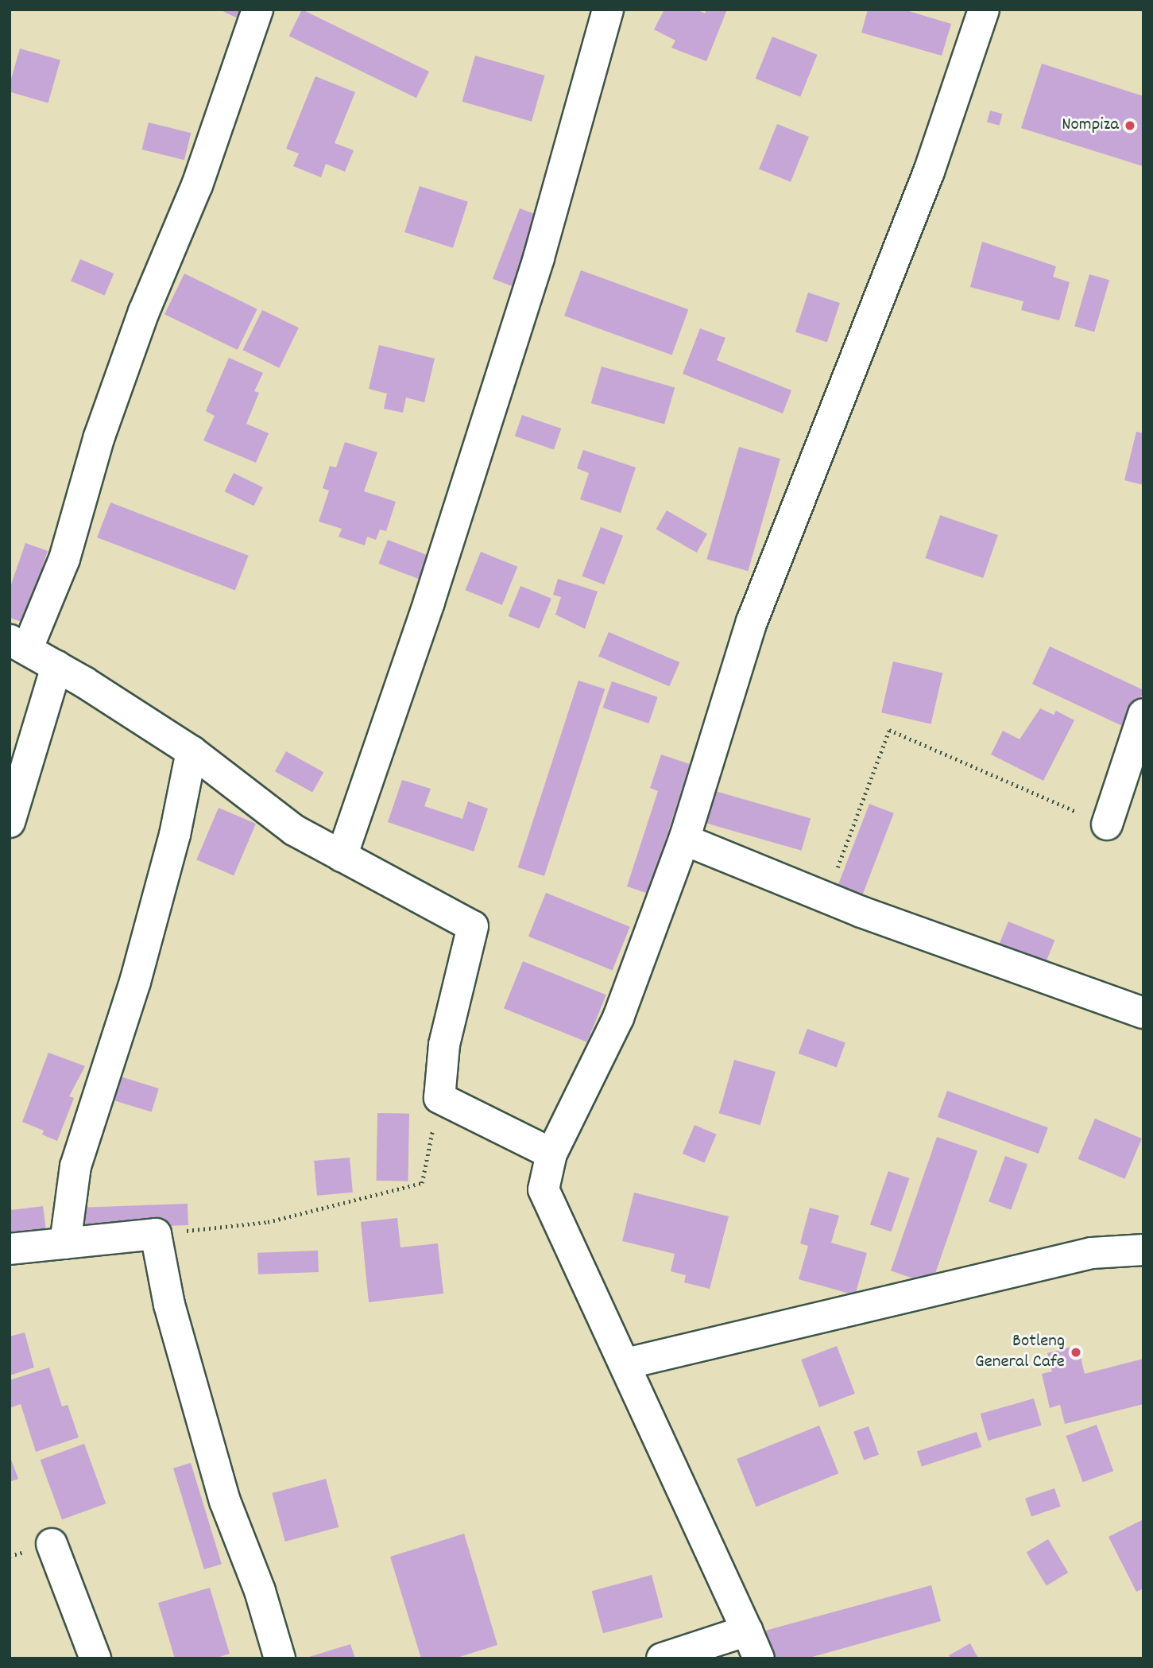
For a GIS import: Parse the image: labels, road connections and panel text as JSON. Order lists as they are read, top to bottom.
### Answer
{
  "places": ["Nompiza", "Botleng General Cafe"]
}
